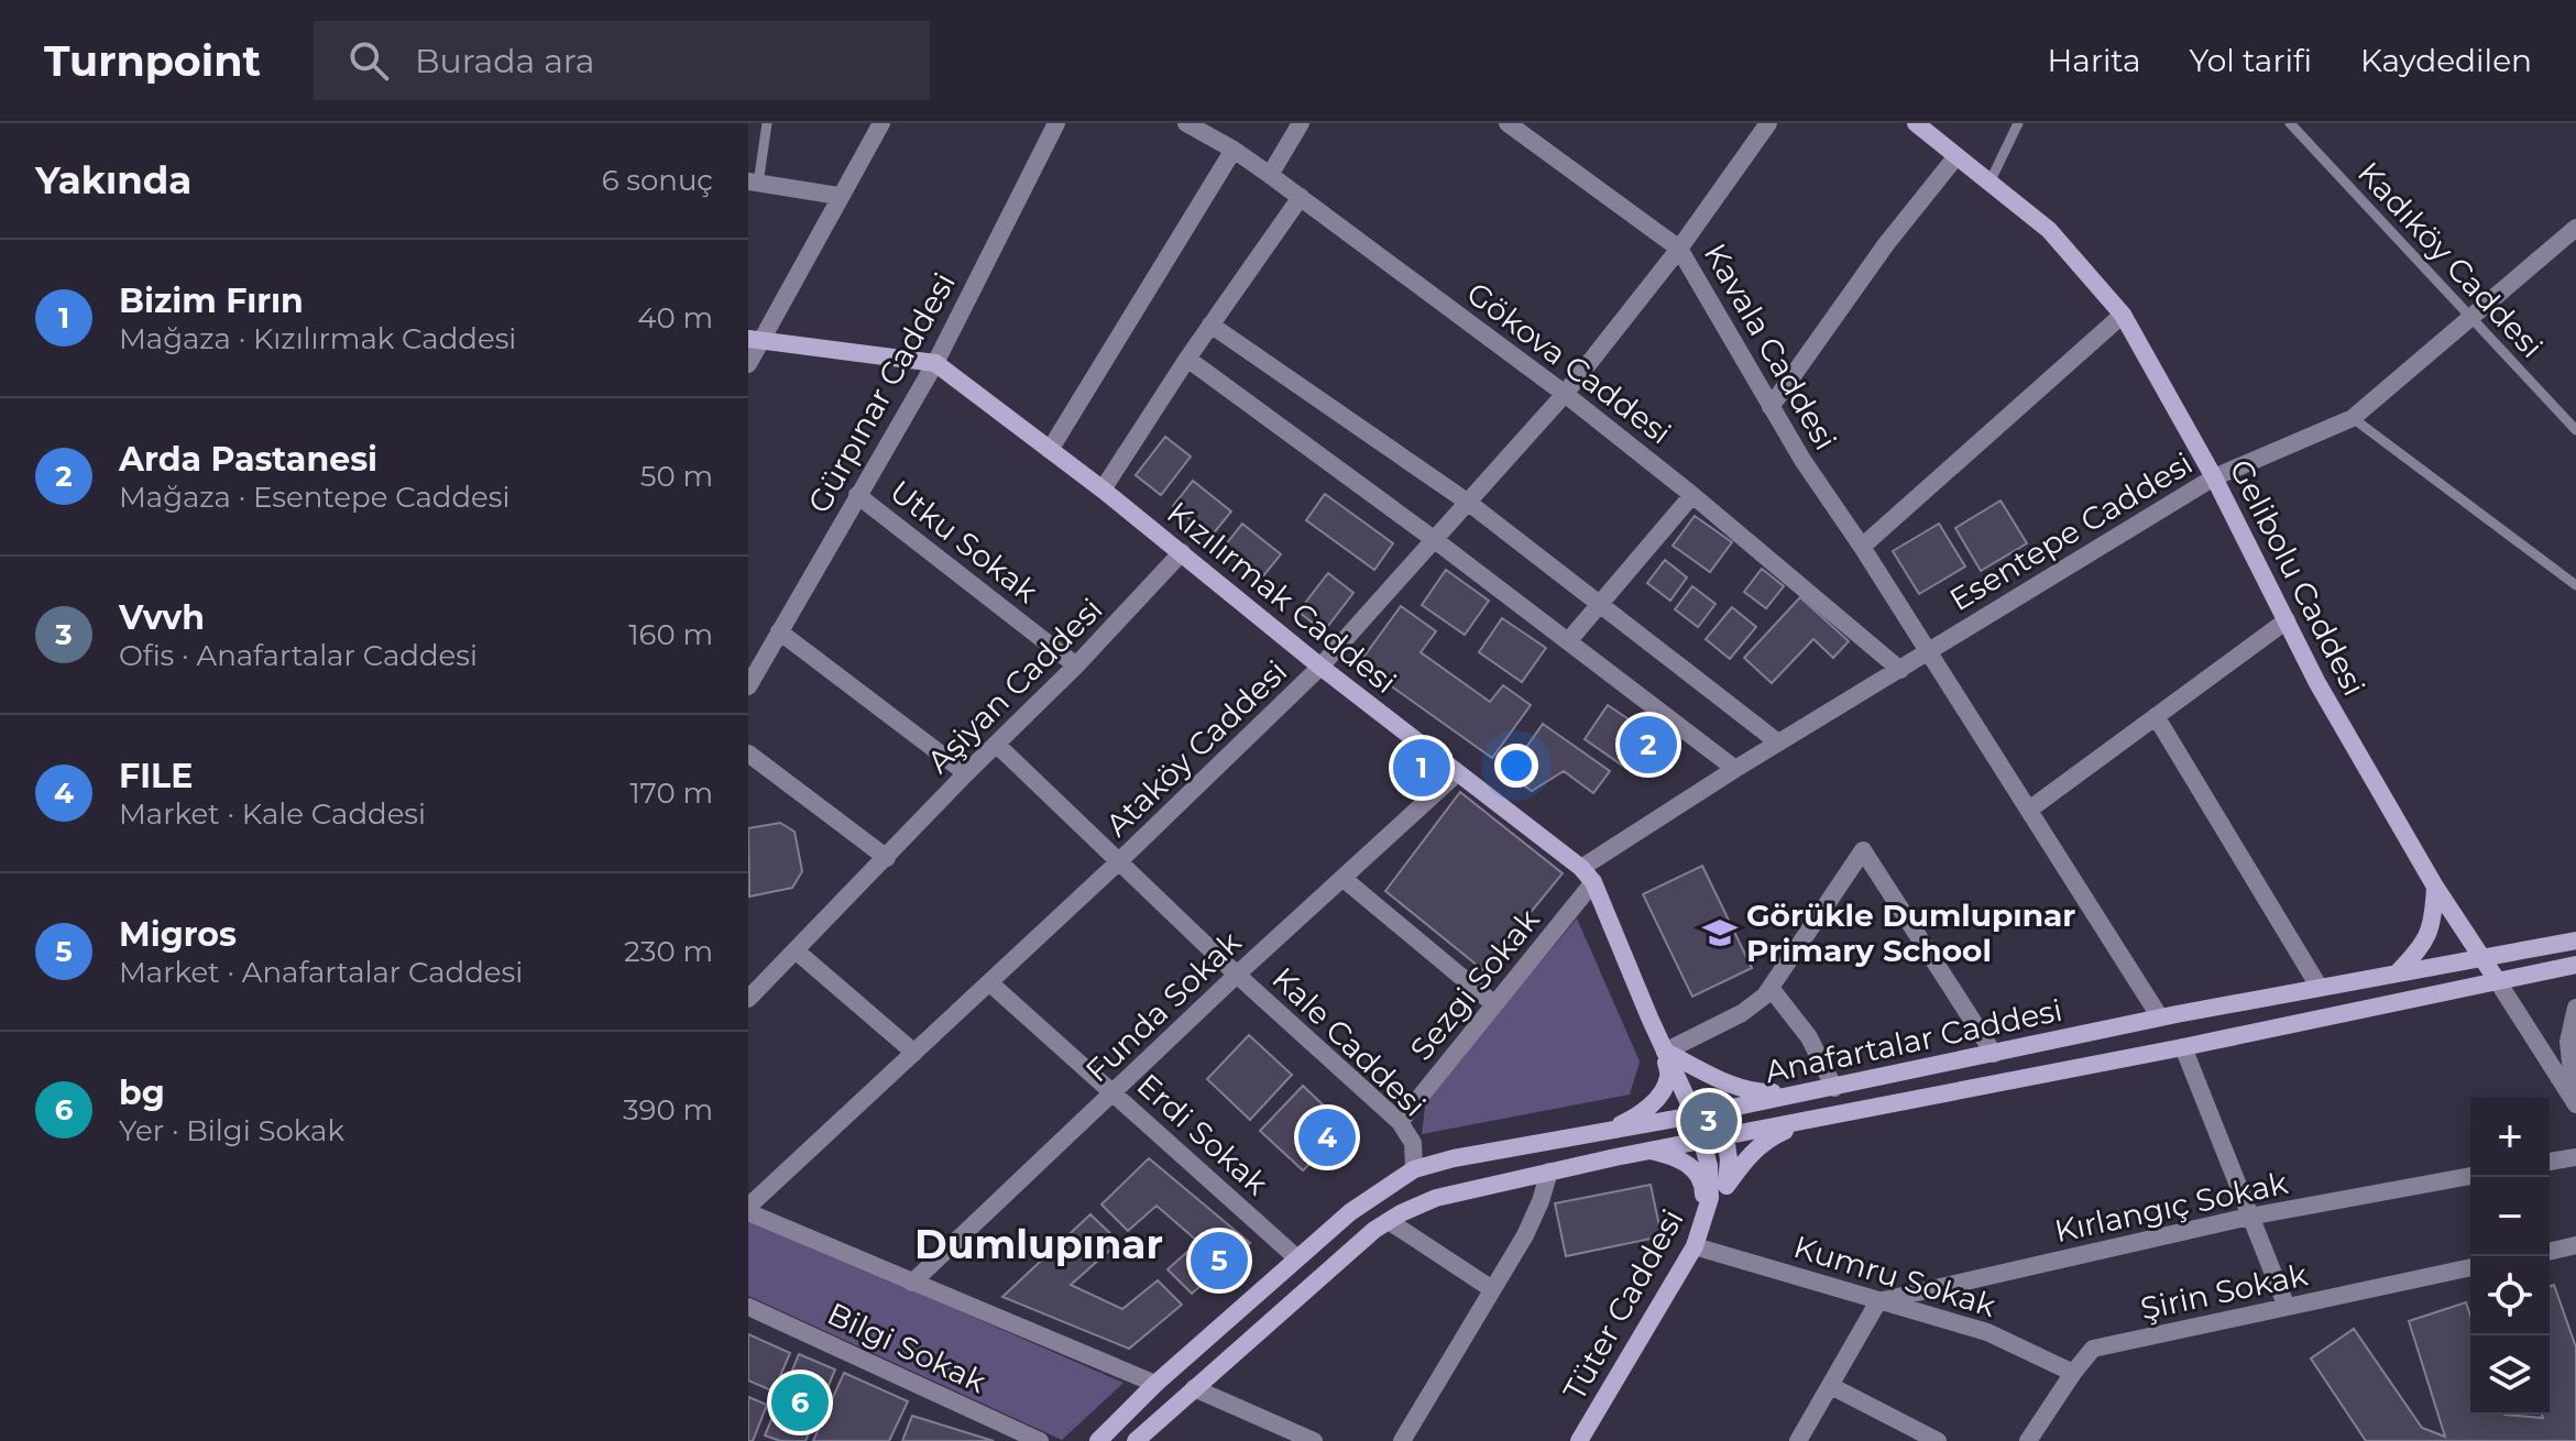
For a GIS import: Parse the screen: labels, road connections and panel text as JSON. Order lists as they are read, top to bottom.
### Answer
{
  "streets": {
    "street": [
      "Kavala Caddesi",
      "Gökova Caddesi",
      "Gürpınar Caddesi",
      "Esentepe Caddesi",
      "Utku Sokak",
      "Gelibolu Caddesi",
      "Kızılırmak Caddesi",
      "Aşiyan Caddesi",
      "Ataköy Caddesi",
      "Sezgi Sokak",
      "Funda Sokak",
      "Anafartalar Caddesi",
      "Kale Caddesi",
      "Erdi Sokak",
      "Kırlangıç Sokak",
      "Kumru Sokak",
      "Şirin Sokak",
      "Tüter Caddesi",
      "Bilgi Sokak"
    ],
    "lane": ["Kadıköy Caddesi"]
  },
  "crossings": [
    ["Kadıköy Caddesi", "Esentepe Caddesi"],
    ["Kavala Caddesi", "Esentepe Caddesi"],
    ["Kavala Caddesi", "Ataköy Caddesi"],
    ["Kavala Caddesi", "Anafartalar Caddesi"],
    ["Gökova Caddesi", "Esentepe Caddesi"],
    ["Gökova Caddesi", "Ataköy Caddesi"],
    ["Gürpınar Caddesi", "Utku Sokak"],
    ["Gürpınar Caddesi", "Kızılırmak Caddesi"],
    ["Esentepe Caddesi", "Gelibolu Caddesi"],
    ["Esentepe Caddesi", "Kızılırmak Caddesi"],
    ["Utku Sokak", "Aşiyan Caddesi"],
    ["Gelibolu Caddesi", "Anafartalar Caddesi"],
    ["Kızılırmak Caddesi", "Aşiyan Caddesi"],
    ["Kızılırmak Caddesi", "Ataköy Caddesi"],
    ["Kızılırmak Caddesi", "Sezgi Sokak"],
    ["Kızılırmak Caddesi", "Funda Sokak"],
    ["Kızılırmak Caddesi", "Anafartalar Caddesi"],
    ["Kızılırmak Caddesi", "Tüter Caddesi"],
    ["Aşiyan Caddesi", "Kale Caddesi"],
    ["Ataköy Caddesi", "Kale Caddesi"],
    ["Ataköy Caddesi", "Erdi Sokak"],
    ["Sezgi Sokak", "Kale Caddesi"],
    ["Funda Sokak", "Kale Caddesi"],
    ["Funda Sokak", "Erdi Sokak"],
    ["Anafartalar Caddesi", "Kale Caddesi"],
    ["Anafartalar Caddesi", "Erdi Sokak"],
    ["Anafartalar Caddesi", "Tüter Caddesi"],
    ["Kırlangıç Sokak", "Kumru Sokak"],
    ["Kumru Sokak", "Şirin Sokak"],
    ["Kumru Sokak", "Tüter Caddesi"]
  ],
  "districts": ["Dumlupınar"],
  "places": {
    "school or university": ["Görükle Dumlupınar Primary School"]
  },
  "page": {
    "header": "Turnpoint",
    "search": "Burada ara",
    "nav": ["Harita", "Yol tarifi", "Kaydedilen"],
    "heading": ["Yakında", "6 sonuç"],
    "list": [
      {
        "mark": "1",
        "name": "Bizim Fırın",
        "note": "Mağaza · Kızılırmak Caddesi",
        "value": "40 m"
      },
      {
        "mark": "2",
        "name": "Arda Pastanesi",
        "note": "Mağaza · Esentepe Caddesi",
        "value": "50 m"
      },
      {
        "mark": "3",
        "name": "Vvvh",
        "note": "Ofis · Anafartalar Caddesi",
        "value": "160 m"
      },
      {
        "mark": "4",
        "name": "FILE",
        "note": "Market · Kale Caddesi",
        "value": "170 m"
      },
      {
        "mark": "5",
        "name": "Migros",
        "note": "Market · Anafartalar Caddesi",
        "value": "230 m"
      },
      {
        "mark": "6",
        "name": "bg",
        "note": "Yer · Bilgi Sokak",
        "value": "390 m"
      }
    ],
    "pins": [
      "2",
      "1",
      "3",
      "4",
      "5",
      "6"
    ],
    "map_buttons": ["+", "−"]
  }
}
